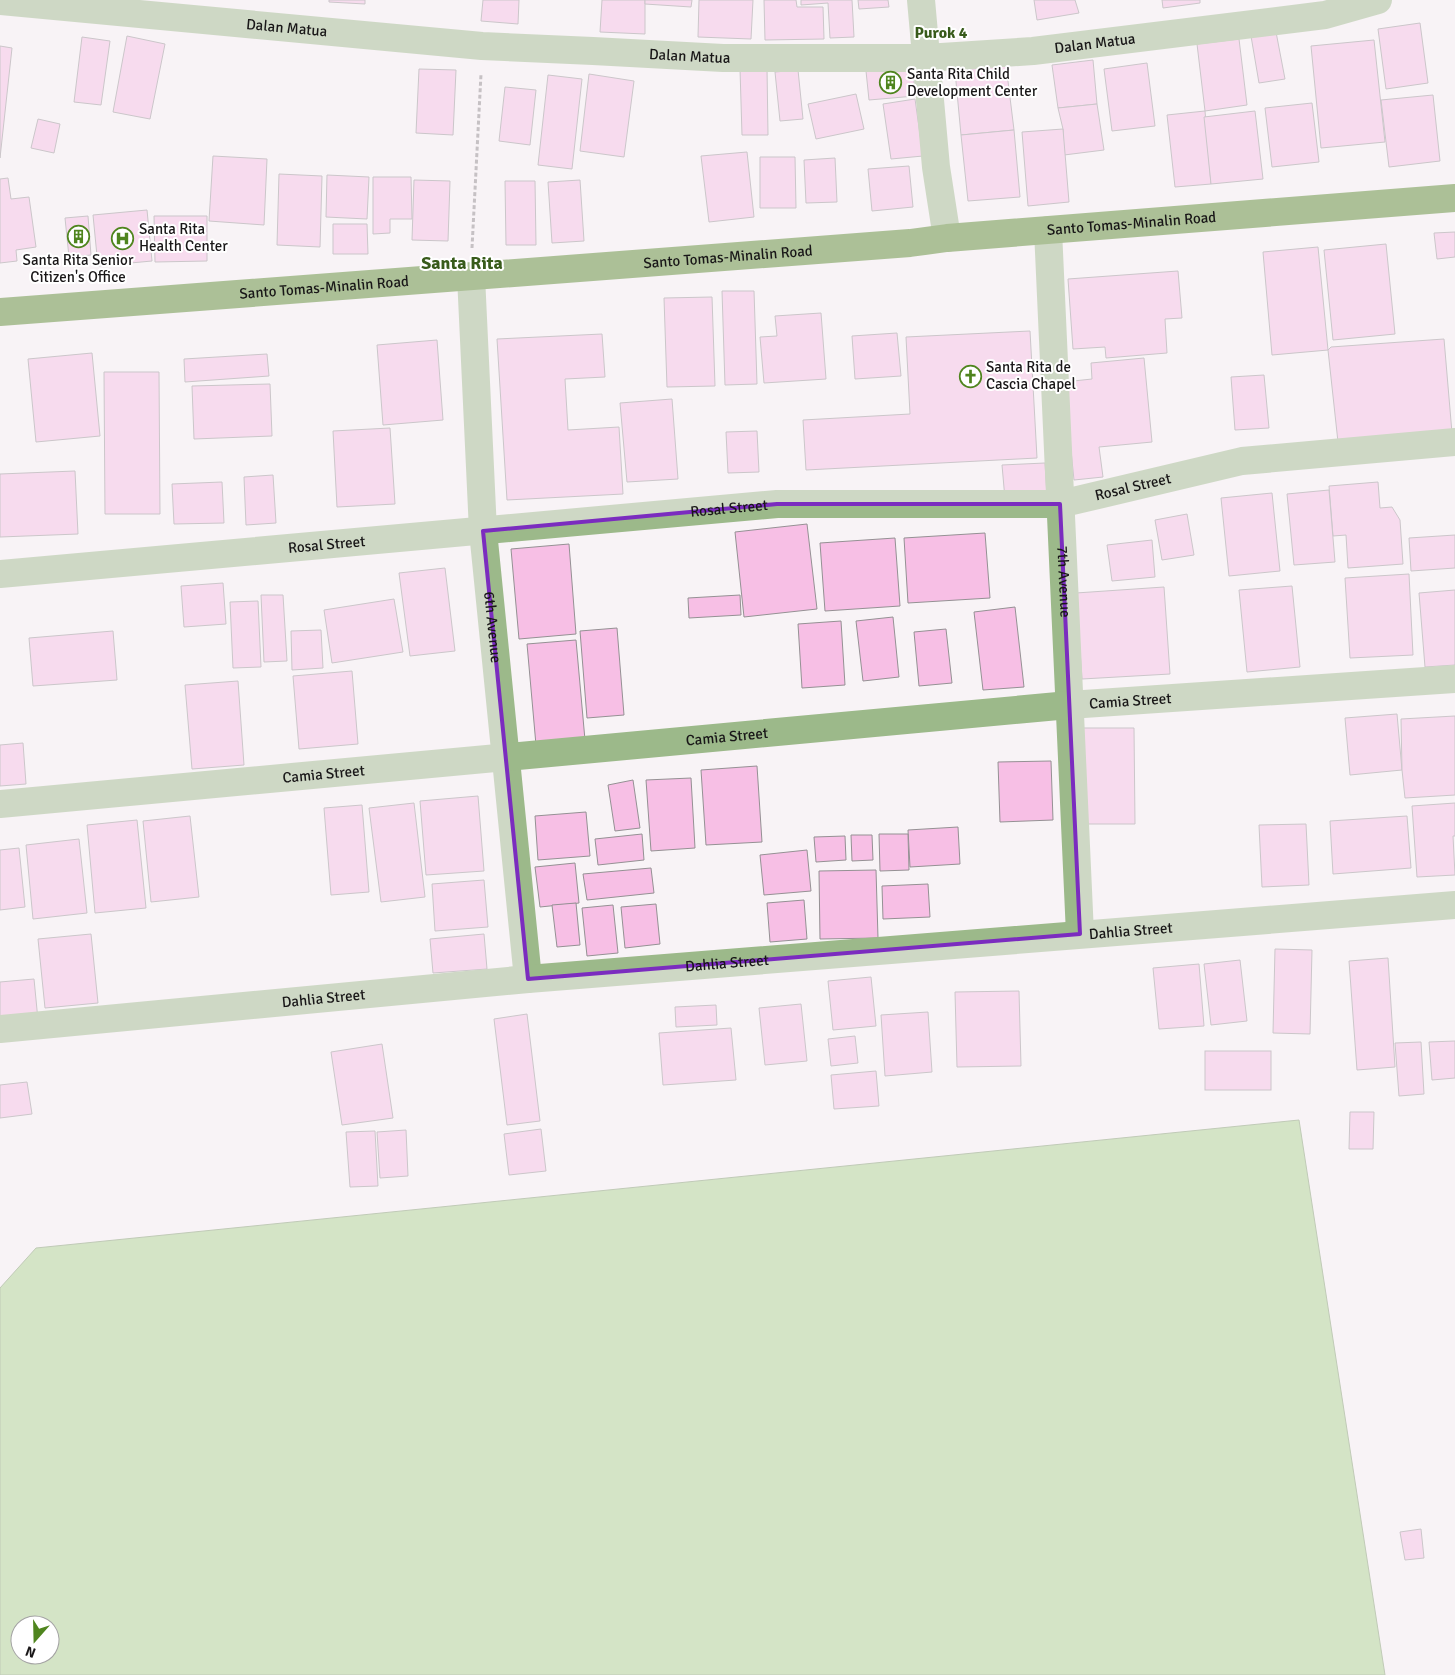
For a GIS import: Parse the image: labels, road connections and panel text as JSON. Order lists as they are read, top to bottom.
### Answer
{
  "streets": {
    "main road": ["Santo Tomas-Minalin Road"],
    "street": [
      "Dalan Matua",
      "Rosal Street",
      "7th Avenue",
      "6th Avenue",
      "Camia Street",
      "Dahlia Street"
    ]
  },
  "crossings": [
    ["Santo Tomas-Minalin Road", "7th Avenue"],
    ["Santo Tomas-Minalin Road", "6th Avenue"],
    ["Rosal Street", "7th Avenue"],
    ["Rosal Street", "6th Avenue"],
    ["7th Avenue", "Camia Street"],
    ["7th Avenue", "Dahlia Street"],
    ["6th Avenue", "Camia Street"],
    ["6th Avenue", "Dahlia Street"]
  ],
  "districts": ["Purok 4", "Santa Rita"],
  "places": {
    "building": ["Santa Rita Child Development Center", "Santa Rita Senior Citizen's Office"],
    "hospital": ["Santa Rita Health Center"],
    "church": ["Santa Rita de Cascia Chapel"]
  },
  "north": "bottom"
}
